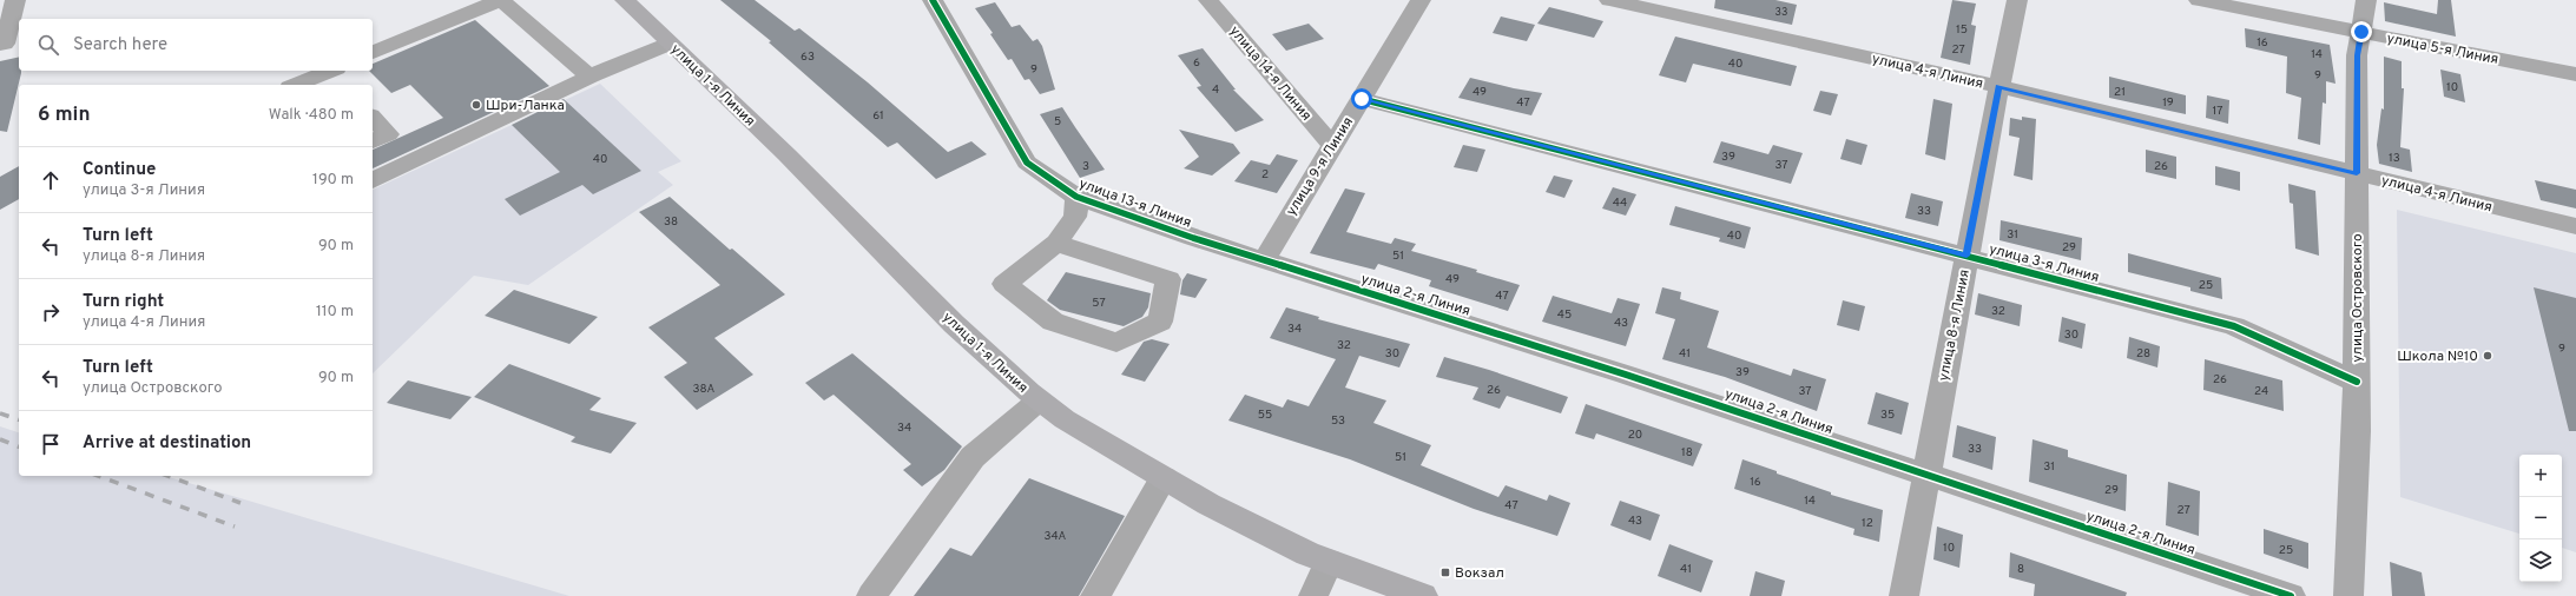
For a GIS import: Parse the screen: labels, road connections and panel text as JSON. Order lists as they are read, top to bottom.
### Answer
{
  "streets": {
    "main road": ["улица 1-я Линия"],
    "street": [
      "улица 5-я Линия",
      "улица 4-я Линия",
      "улица 14-я Линия",
      "улица 9-я Линия",
      "улица 13-я Линия",
      "улица 3-я Линия",
      "улица 2-я Линия",
      "улица Островского",
      "улица 8-я Линия"
    ]
  },
  "crossings": [
    ["улица 5-я Линия", "улица Островского"],
    ["улица 4-я Линия", "улица Островского"],
    ["улица 4-я Линия", "улица 8-я Линия"],
    ["улица 14-я Линия", "улица 9-я Линия"],
    ["улица 9-я Линия", "улица 13-я Линия"],
    ["улица 9-я Линия", "улица 3-я Линия"],
    ["улица 9-я Линия", "улица 2-я Линия"],
    ["улица 13-я Линия", "улица 2-я Линия"],
    ["улица 3-я Линия", "улица Островского"],
    ["улица 3-я Линия", "улица 8-я Линия"],
    ["улица 2-я Линия", "улица 8-я Линия"]
  ],
  "places": {
    "other": ["Шри-Ланка", "Школа №10"],
    "transit": ["Вокзал"]
  },
  "house_numbers": [
    "33",
    "15",
    "16",
    "27",
    "14",
    "63",
    "6",
    "40",
    "9",
    "9",
    "10",
    "4",
    "49",
    "21",
    "47",
    "19",
    "17",
    "61",
    "5",
    "39",
    "13",
    "40",
    "37",
    "3",
    "26",
    "2",
    "44",
    "33",
    "38",
    "31",
    "40",
    "29",
    "51",
    "49",
    "25",
    "47",
    "57",
    "32",
    "45",
    "43",
    "34",
    "30",
    "32",
    "9",
    "30",
    "41",
    "28",
    "39",
    "26",
    "38А",
    "26",
    "37",
    "24",
    "55",
    "35",
    "53",
    "34",
    "20",
    "33",
    "18",
    "51",
    "31",
    "16",
    "29",
    "14",
    "47",
    "27",
    "43",
    "12",
    "34А",
    "10",
    "25",
    "41",
    "8"
  ],
  "page": {
    "search": "Search here",
    "heading": ["6 min", "Walk · 480 m"],
    "list": [
      ["Continue", "улица 3-я Линия", "190 m"],
      ["Turn left", "улица 8-я Линия", "90 m"],
      ["Turn right", "улица 4-я Линия", "110 m"],
      ["Turn left", "улица Островского", "90 m"],
      "Arrive at destination"
    ],
    "map_buttons": ["+", "−"]
  }
}
